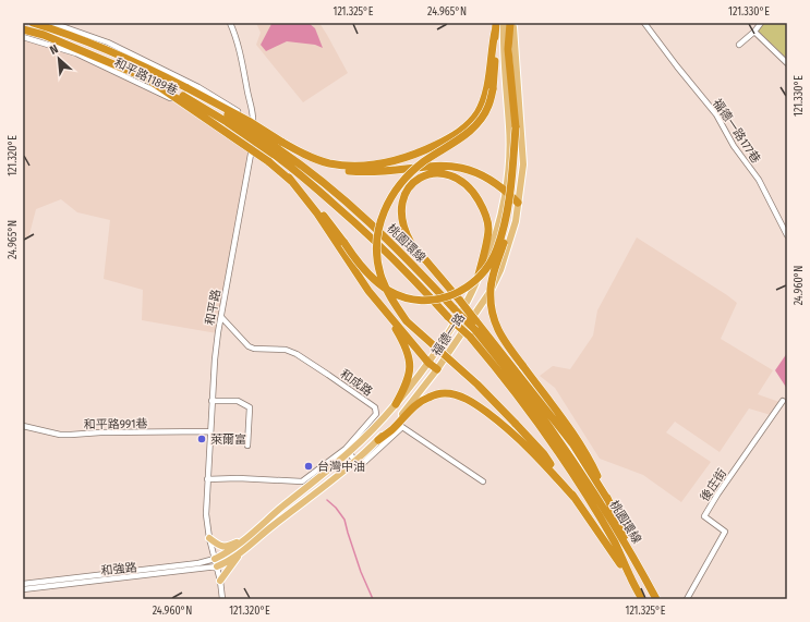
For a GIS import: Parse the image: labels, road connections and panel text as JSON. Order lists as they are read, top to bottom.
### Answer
{
  "streets": {
    "highway": ["桃園環線"],
    "main road": ["福德一路"],
    "street": [
      "和平路1189巷",
      "福德一路177巷",
      "和平路",
      "和成路",
      "和平路991巷",
      "後庄街",
      "和強路"
    ]
  },
  "crossings": [
    ["和平路1189巷", "和平路"],
    ["和平路", "福德一路"],
    ["和平路", "和成路"],
    ["和平路", "和平路991巷"],
    ["和平路", "和強路"],
    ["福德一路", "和成路"],
    ["福德一路", "和強路"]
  ],
  "places": ["萊爾富", "台灣中油"],
  "north": "top left",
  "coordinates": [
    "121.325°E",
    "24.965°N",
    "121.330°E",
    "121.320°E",
    "24.960°N"
  ]
}
